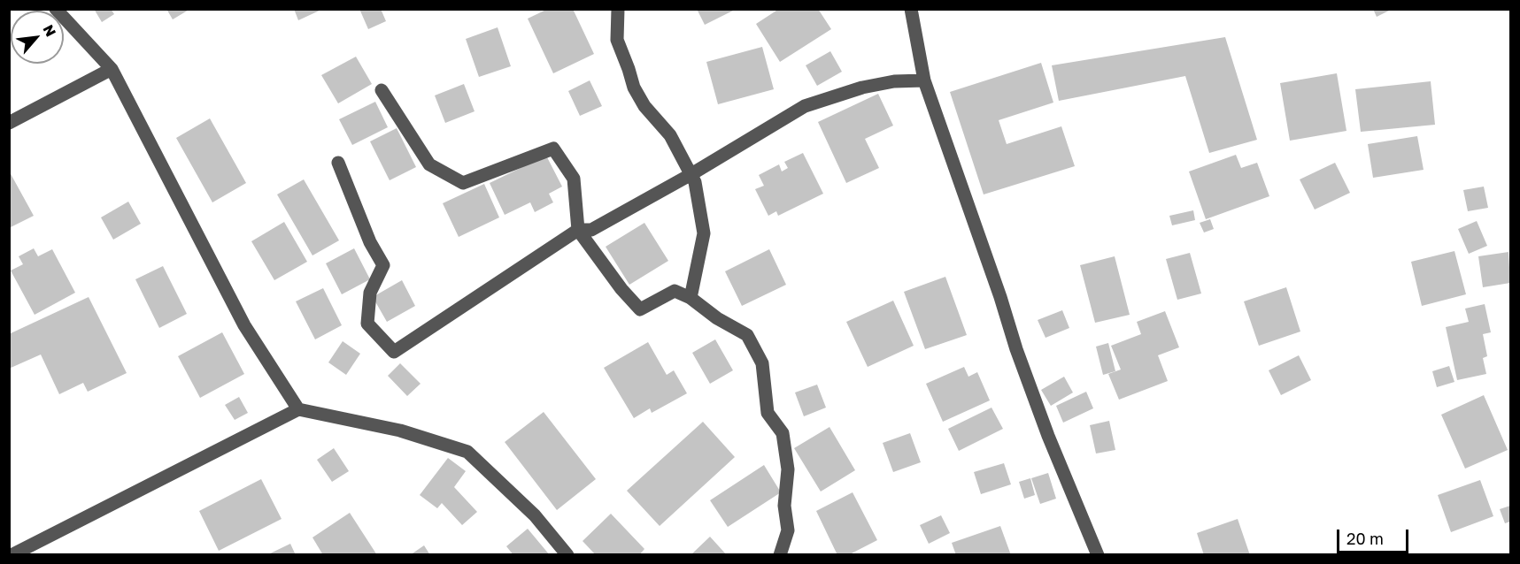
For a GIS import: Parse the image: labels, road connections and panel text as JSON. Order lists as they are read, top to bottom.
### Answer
{
  "scale_bar": "20 m",
  "north": "top right"
}
